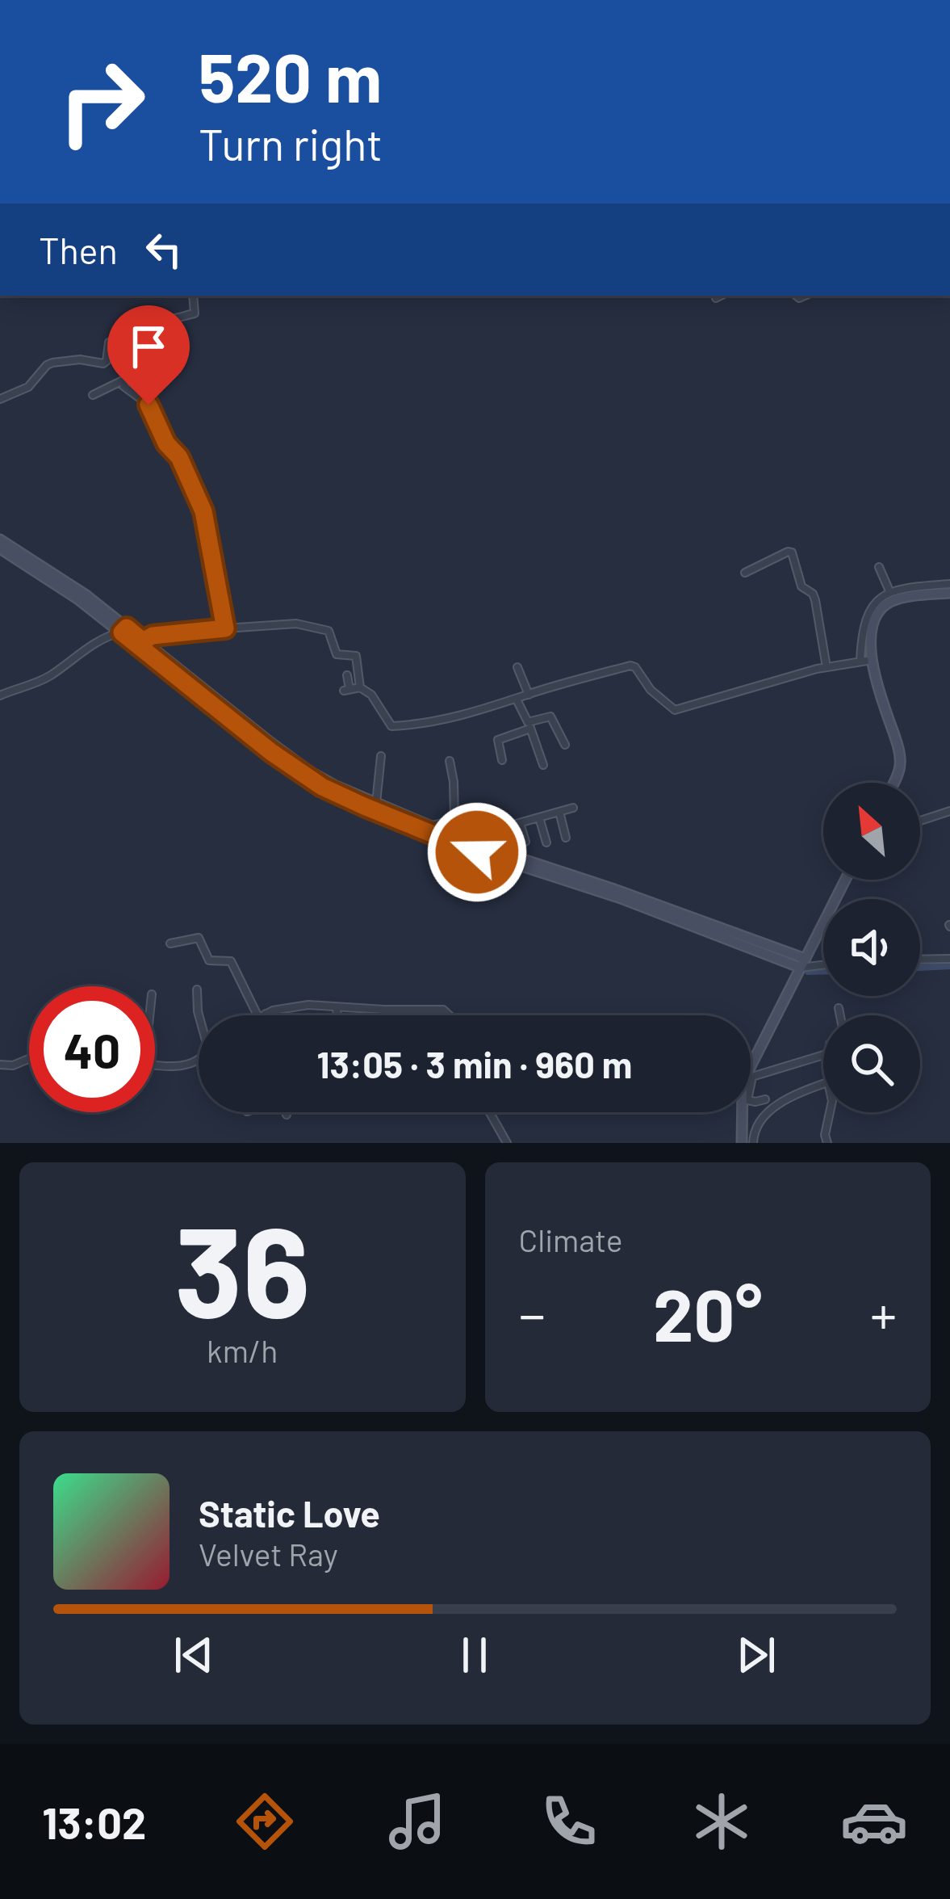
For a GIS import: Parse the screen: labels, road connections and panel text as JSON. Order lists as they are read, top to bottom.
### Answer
{
  "north": "top left",
  "page": {
    "turn": ["520 m", "Turn right"],
    "then": "Then",
    "limit": "40",
    "trip": "13:05 · 3 min · 960 m",
    "tile": [
      ["36", "km/h"],
      "Climate"
    ],
    "heat": ["−", "20°", "+"],
    "song": ["Static Love", "Velvet Ray"],
    "tabs": "13:02"
  }
}
